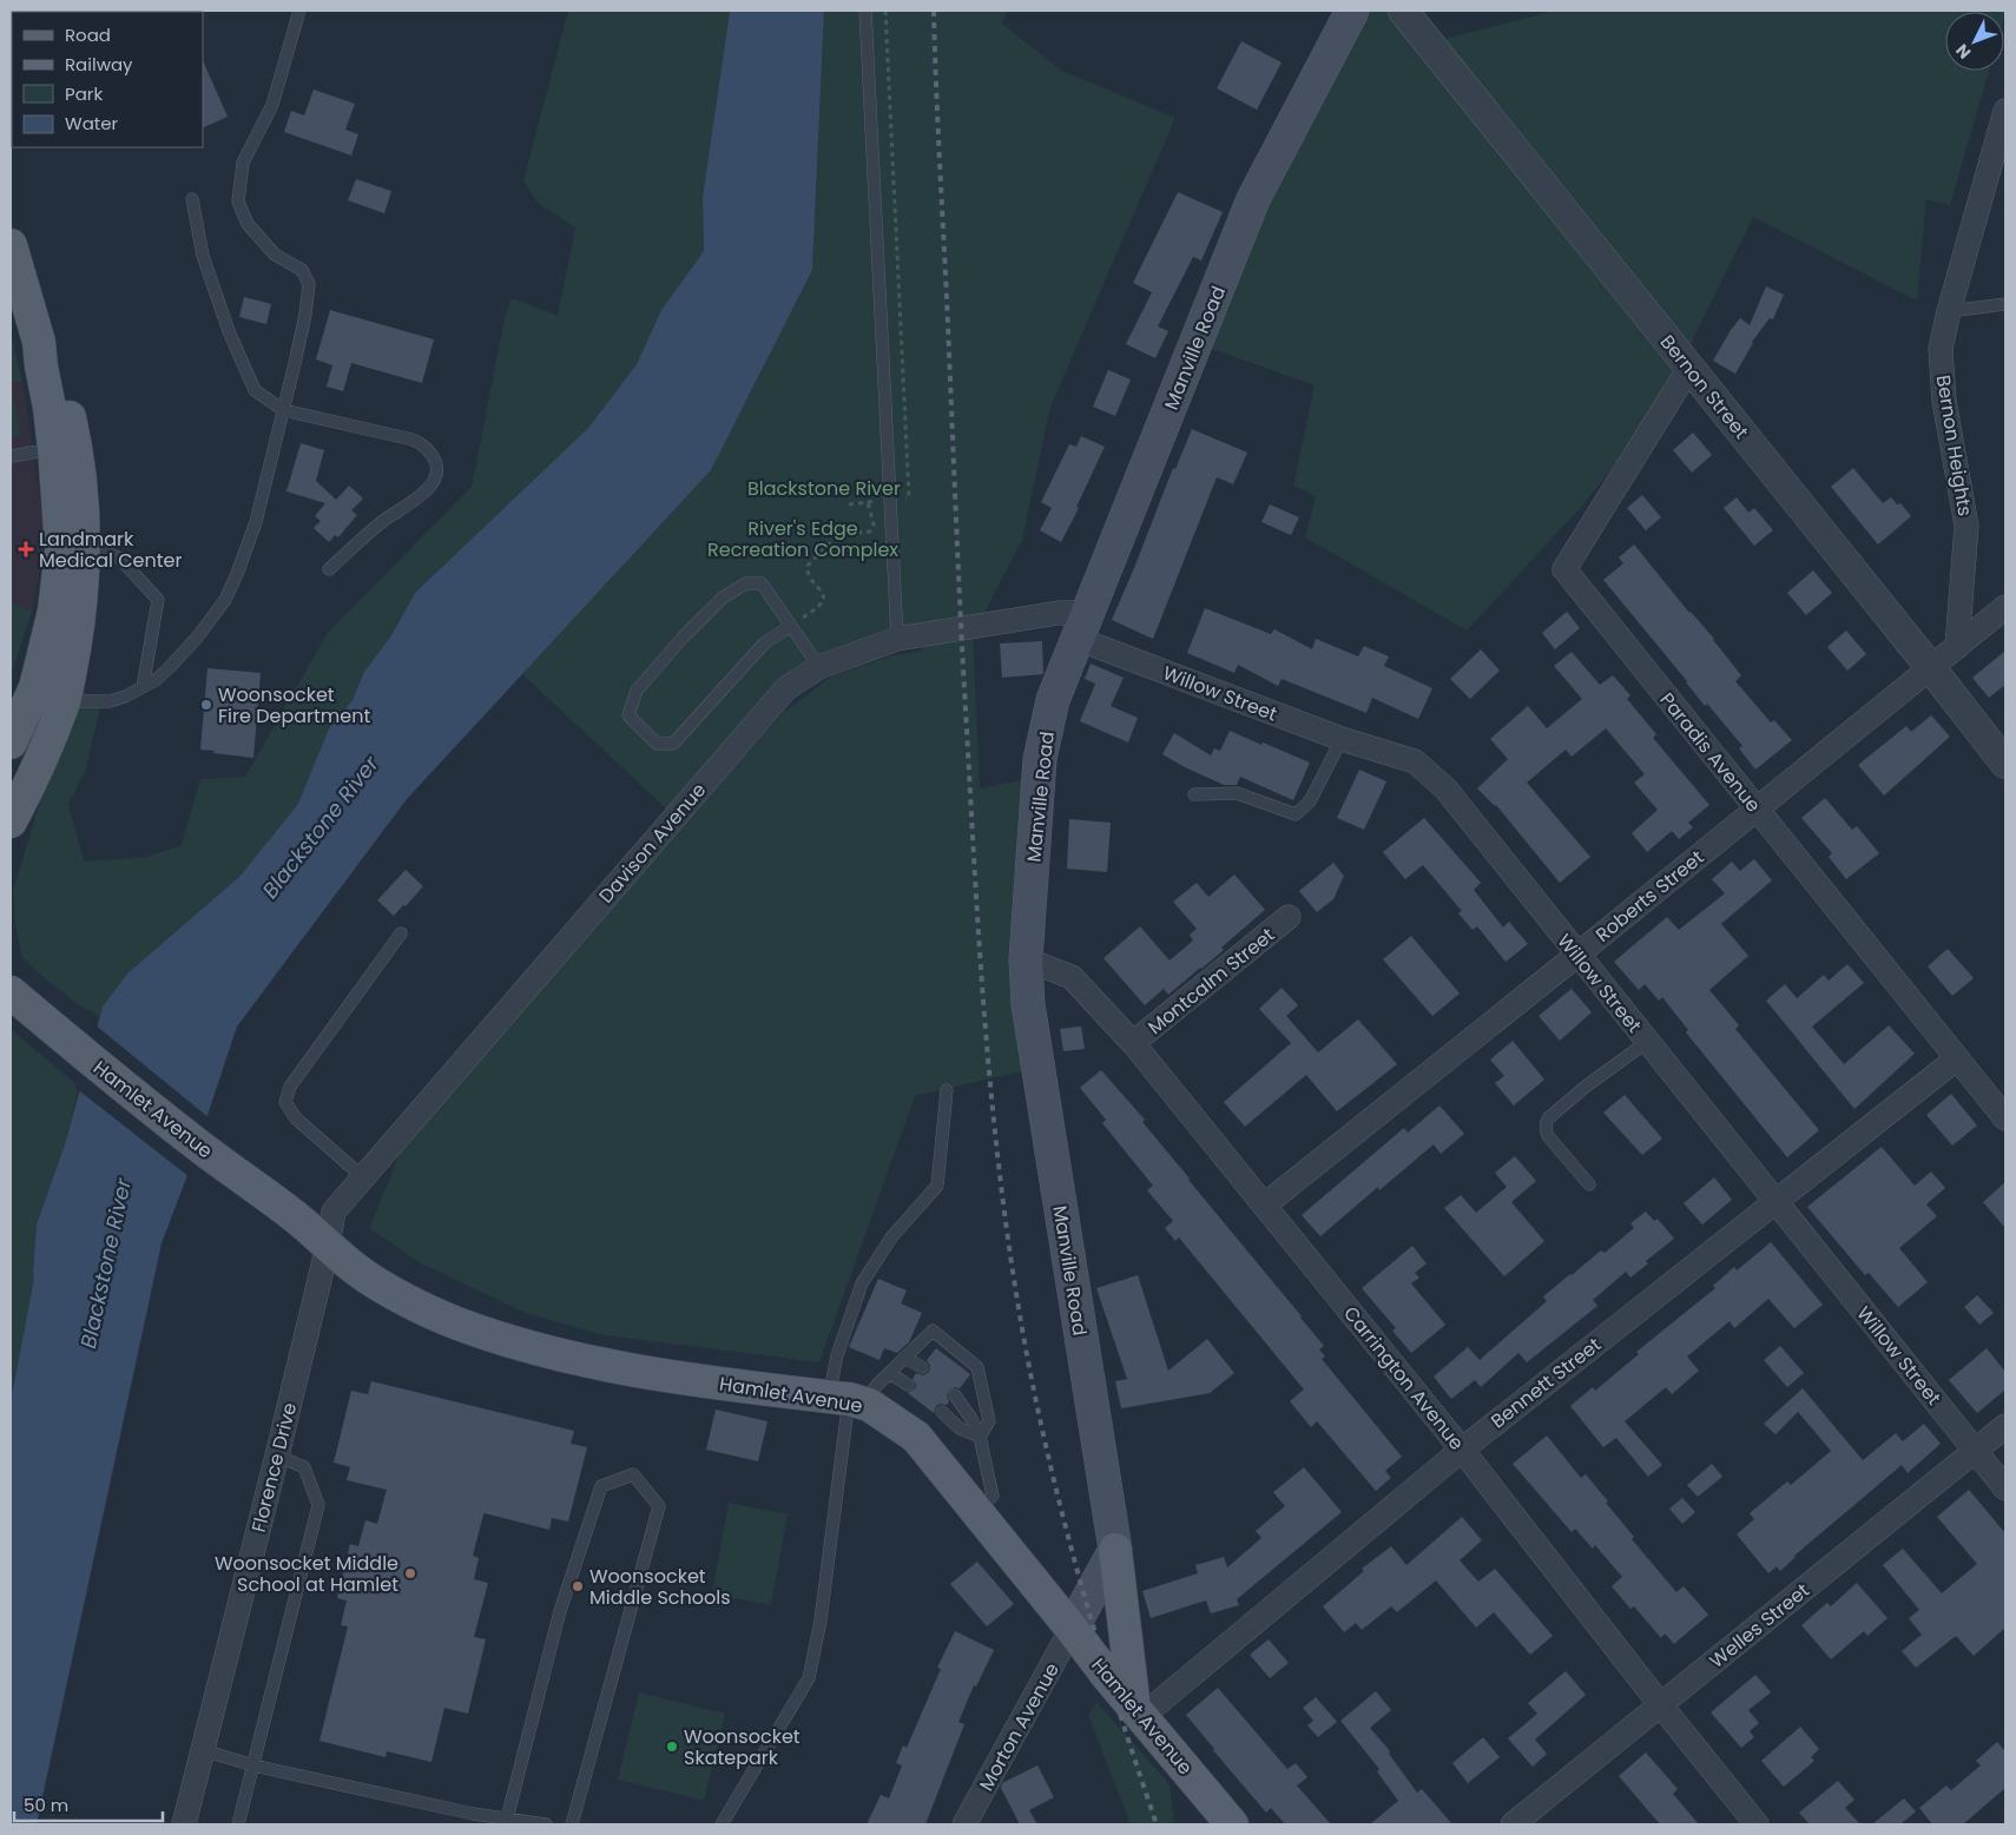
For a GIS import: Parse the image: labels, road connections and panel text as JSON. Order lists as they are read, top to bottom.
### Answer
{
  "streets": {
    "main road": ["Manville Road", "Hamlet Avenue"],
    "street": [
      "Bernon Street",
      "Bernon Heights",
      "Willow Street",
      "Paradis Avenue",
      "Davison Avenue",
      "Roberts Street",
      "Montcalm Street",
      "Carrington Avenue",
      "Bennett Street",
      "Florence Drive",
      "Welles Street",
      "Morton Avenue"
    ]
  },
  "crossings": [
    ["Manville Road", "Willow Street"],
    ["Manville Road", "Davison Avenue"],
    ["Manville Road", "Carrington Avenue"],
    ["Bernon Street", "Paradis Avenue"],
    ["Bernon Street", "Roberts Street"],
    ["Bernon Heights", "Roberts Street"],
    ["Willow Street", "Davison Avenue"],
    ["Willow Street", "Roberts Street"],
    ["Willow Street", "Bennett Street"],
    ["Willow Street", "Welles Street"],
    ["Paradis Avenue", "Roberts Street"],
    ["Paradis Avenue", "Bennett Street"],
    ["Davison Avenue", "Hamlet Avenue"],
    ["Davison Avenue", "Florence Drive"],
    ["Roberts Street", "Carrington Avenue"],
    ["Montcalm Street", "Carrington Avenue"],
    ["Hamlet Avenue", "Bennett Street"],
    ["Hamlet Avenue", "Florence Drive"],
    ["Hamlet Avenue", "Morton Avenue"],
    ["Carrington Avenue", "Bennett Street"],
    ["Carrington Avenue", "Welles Street"]
  ],
  "water": ["Blackstone River"],
  "parks": ["Blackstone River", "River's Edge Recreation Complex"],
  "places": {
    "health": ["Landmark Medical Center"],
    "other": [
      "Woonsocket Fire Department",
      "Woonsocket Middle School at Hamlet",
      "Woonsocket Middle Schools",
      "Woonsocket Skatepark"
    ]
  },
  "legend": [
    "Road",
    "Railway",
    "Park",
    "Water"
  ],
  "scale_bar": "50 m",
  "north": "bottom left"
}
